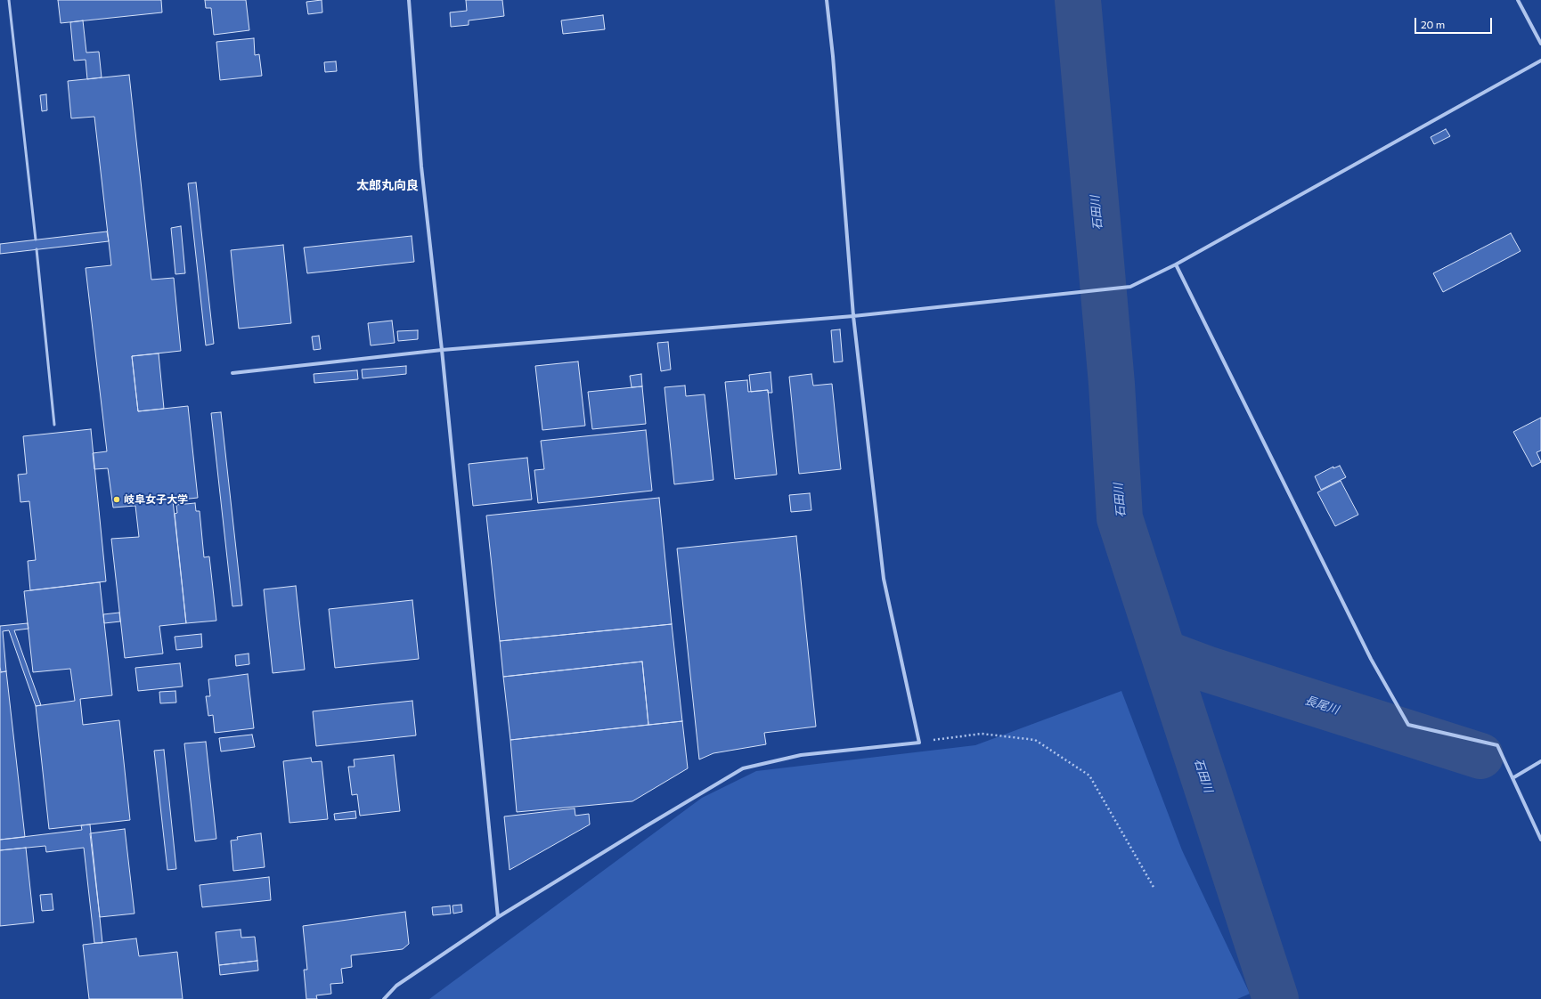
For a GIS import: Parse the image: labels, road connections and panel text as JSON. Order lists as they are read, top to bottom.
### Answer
{
  "districts": ["太郎丸向良"],
  "water": ["石田川", "長尾川"],
  "places": ["岐阜女子大学"],
  "scale_bar": "20 m"
}
